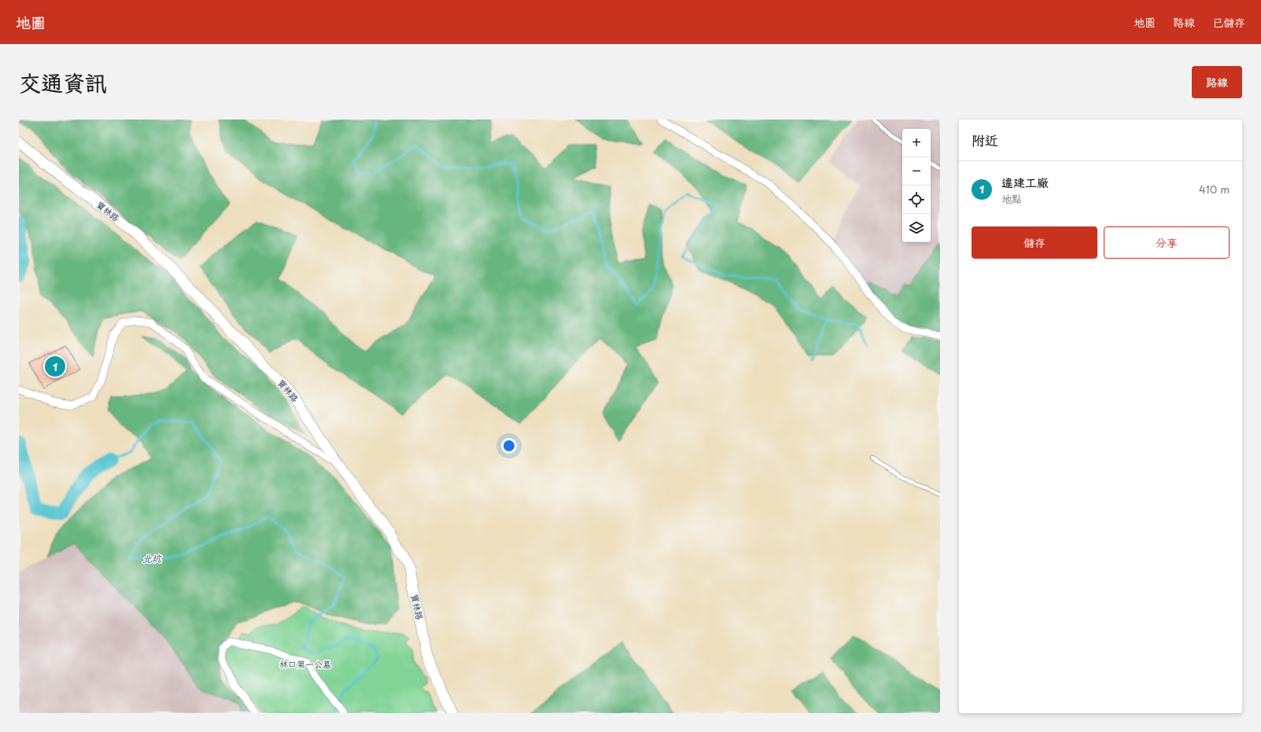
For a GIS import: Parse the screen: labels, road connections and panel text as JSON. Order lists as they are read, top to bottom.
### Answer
{
  "streets": {
    "main road": ["寶林路"]
  },
  "water": ["北坑"],
  "parks": ["林口第一公墓"],
  "page": {
    "header": "地圖",
    "nav": ["地圖", "路線", "已儲存"],
    "title": "交通資訊",
    "buttons": [
      "路線",
      ["儲存", "分享"]
    ],
    "heading": "附近",
    "map_buttons": ["+", "−"],
    "list": [
      {
        "mark": "1",
        "name": "違建工廠",
        "note": "地點",
        "value": "410 m"
      }
    ],
    "pins": "1"
  }
}
